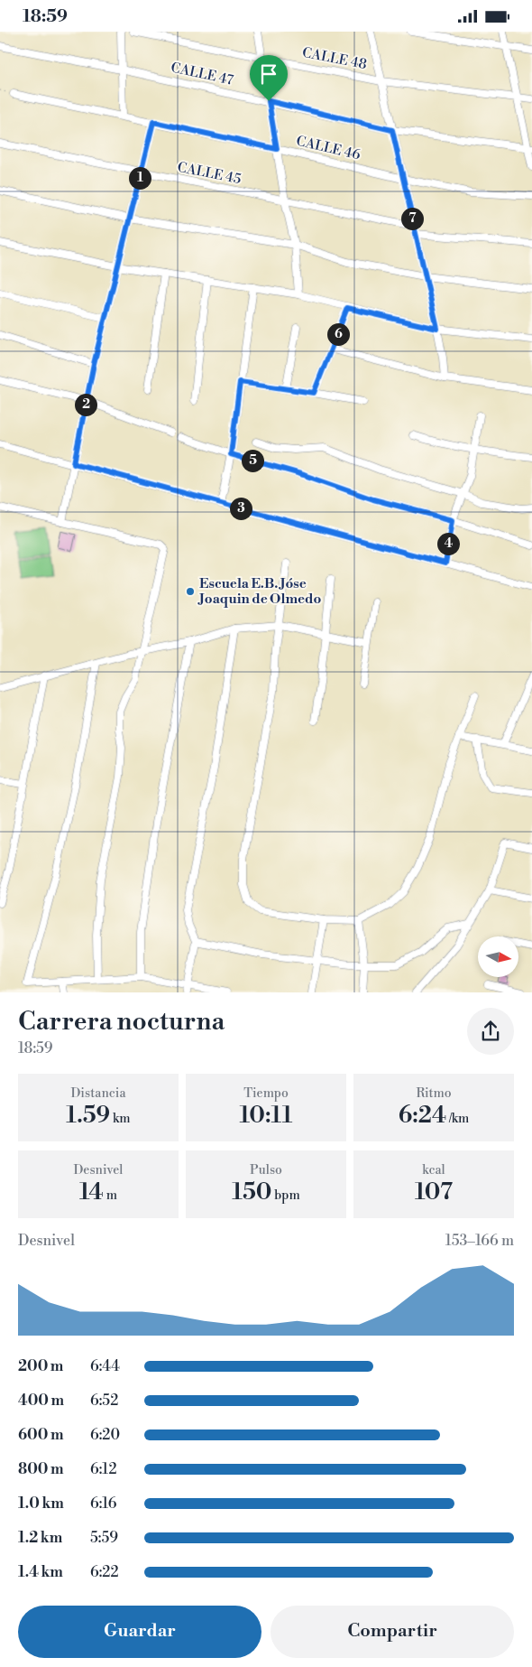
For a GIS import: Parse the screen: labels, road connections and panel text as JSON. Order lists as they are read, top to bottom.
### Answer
{
  "streets": {
    "street": [
      "CALLE 48",
      "CALLE 47",
      "CALLE 46",
      "CALLE 45"
    ]
  },
  "places": ["Escuela E.B. Jóse Joaquin de Olmedo"],
  "north": "right",
  "page": {
    "status": "18:59",
    "pins": [
      "1",
      "7",
      "6",
      "2",
      "5",
      "3",
      "4"
    ],
    "heading": ["Carrera nocturna", "18:59"],
    "stats": [
      ["Distancia", "1.59 km"],
      ["Tiempo", "10:11"],
      ["Ritmo", "6:24 /km"],
      ["Desnivel", "14 m"],
      ["Pulso", "150 bpm"],
      ["kcal", "107"]
    ],
    "chart": ["Desnivel", "153–166 m"],
    "list": [
      {
        "name": "200 m",
        "note": "6:44"
      },
      {
        "name": "400 m",
        "note": "6:52"
      },
      {
        "name": "600 m",
        "note": "6:20"
      },
      {
        "name": "800 m",
        "note": "6:12"
      },
      {
        "name": "1.0 km",
        "note": "6:16"
      },
      {
        "name": "1.2 km",
        "note": "5:59"
      },
      {
        "name": "1.4 km",
        "note": "6:22"
      }
    ],
    "buttons": ["Guardar", "Compartir"]
  }
}
